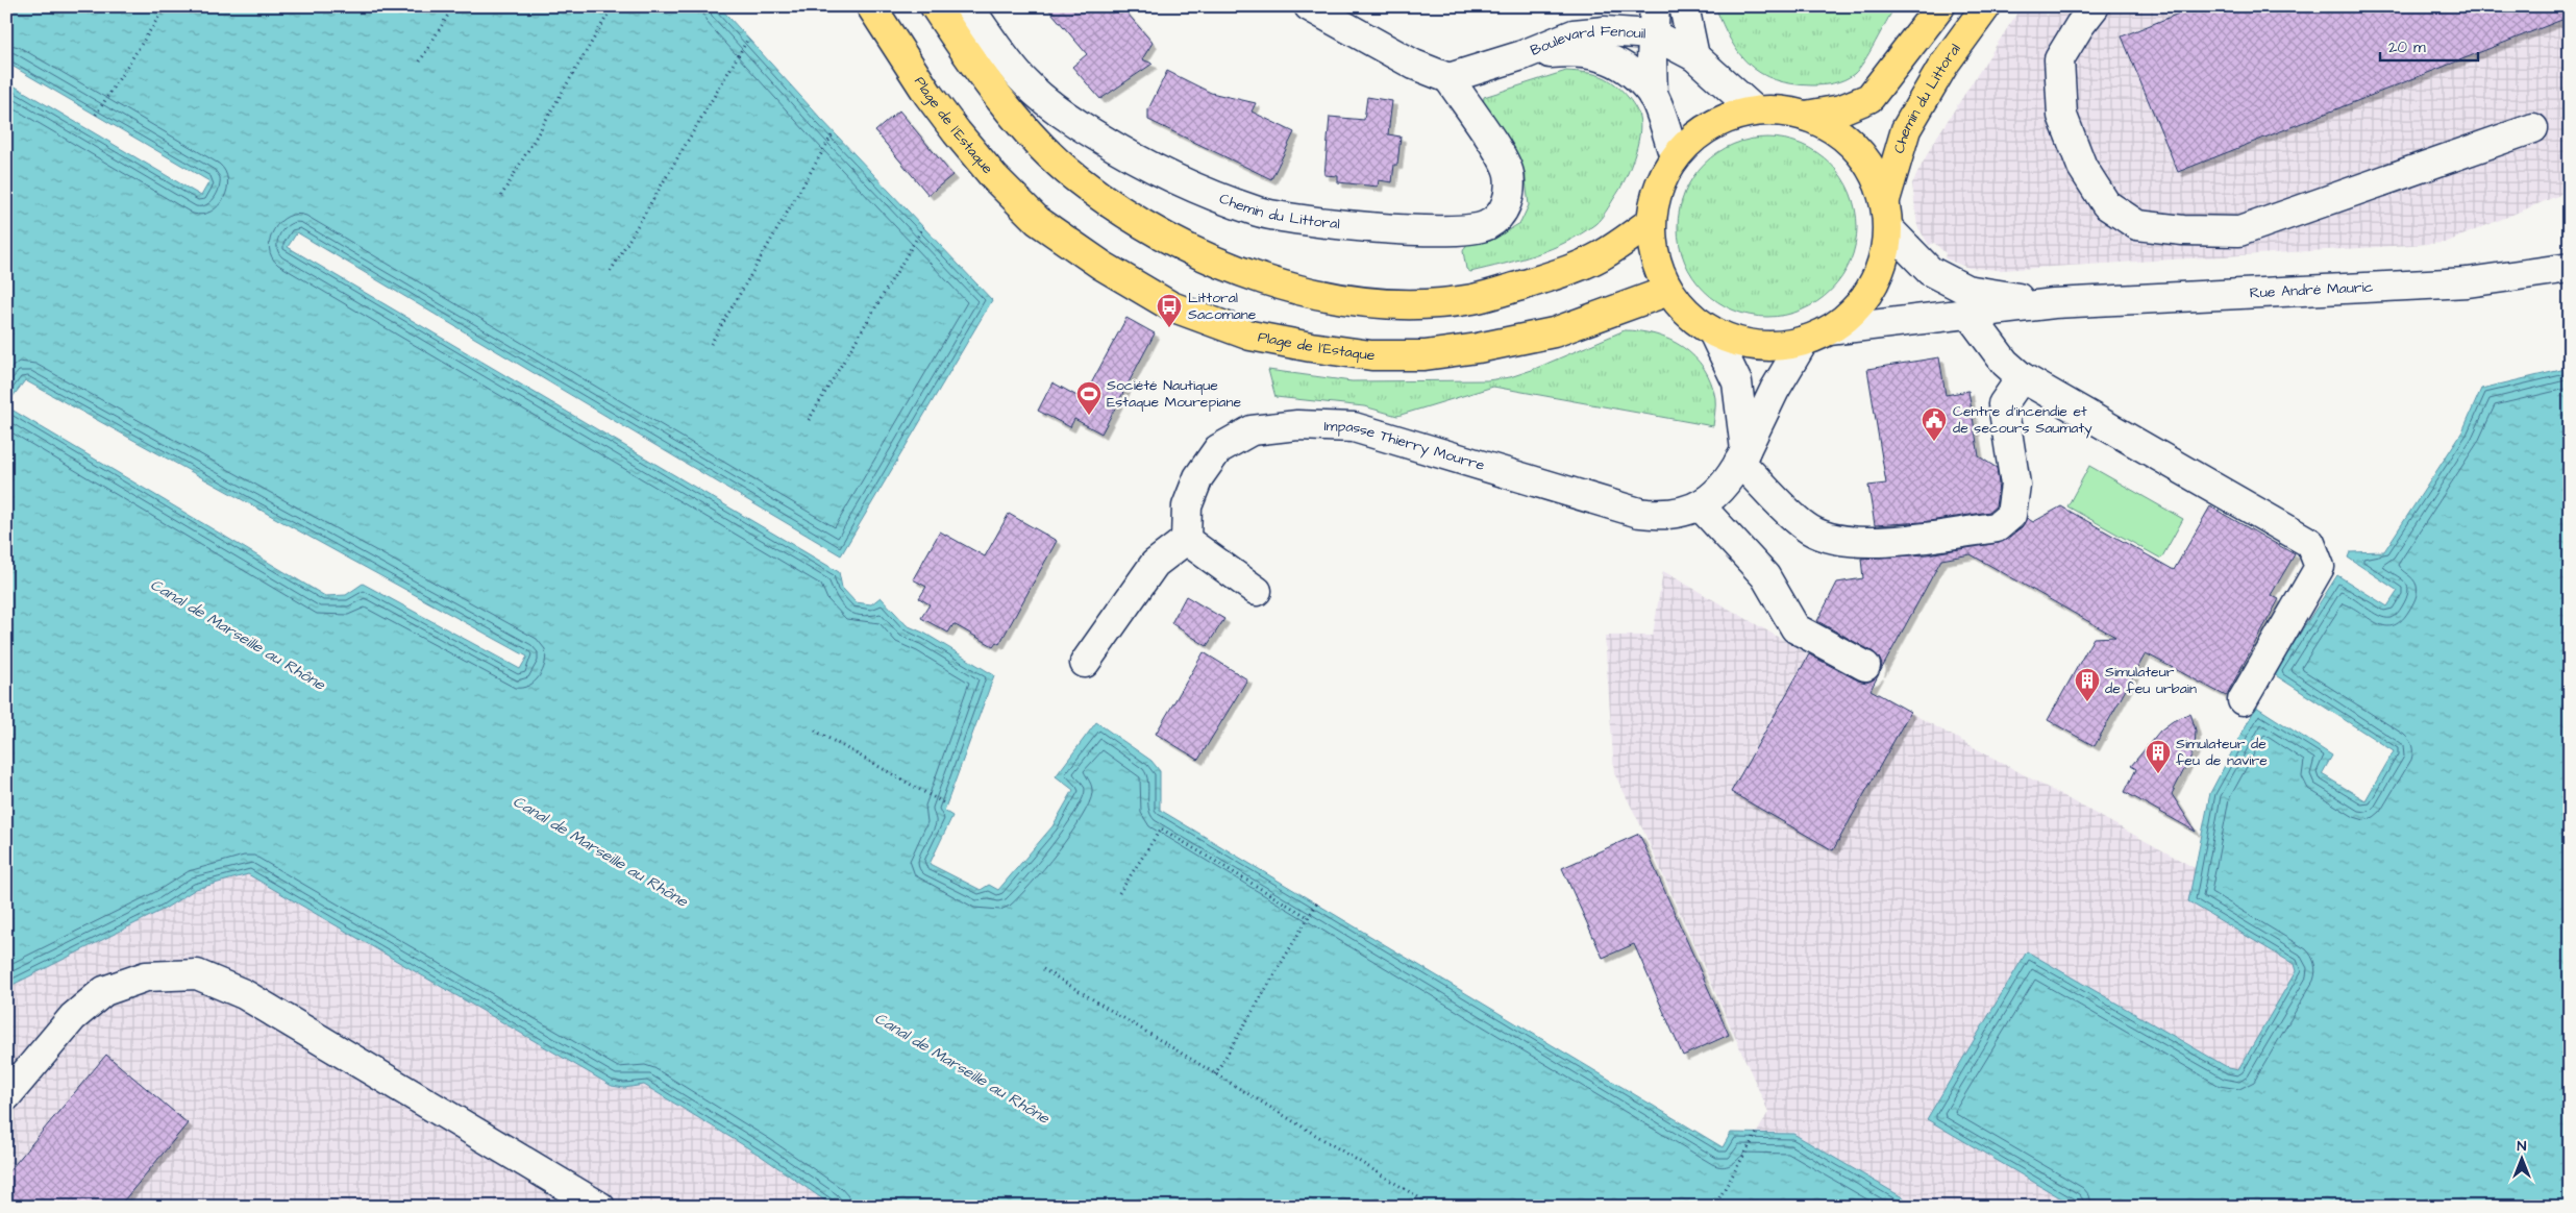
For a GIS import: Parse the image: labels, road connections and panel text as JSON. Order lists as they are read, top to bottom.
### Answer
{
  "streets": {
    "main road": ["Chemin du Littoral", "Plage de l'Estaque"],
    "street": ["Boulevard Fenouil", "Rue André Mauric", "Impasse Thierry Mourre"]
  },
  "crossings": [
    ["Boulevard Fenouil", "Chemin du Littoral"]
  ],
  "water": ["Canal de Marseille au Rhône"],
  "places": {
    "bus stop": ["Littoral Sacomane"],
    "sports": ["Société Nautique Estaque Mourepiane"],
    "public building": ["Centre d’incendie et de secours Saumaty"],
    "building": ["Simulateur de feu urbain", "Simulateur de feu de navire"]
  },
  "scale_bar": "20 m",
  "north": "top"
}
